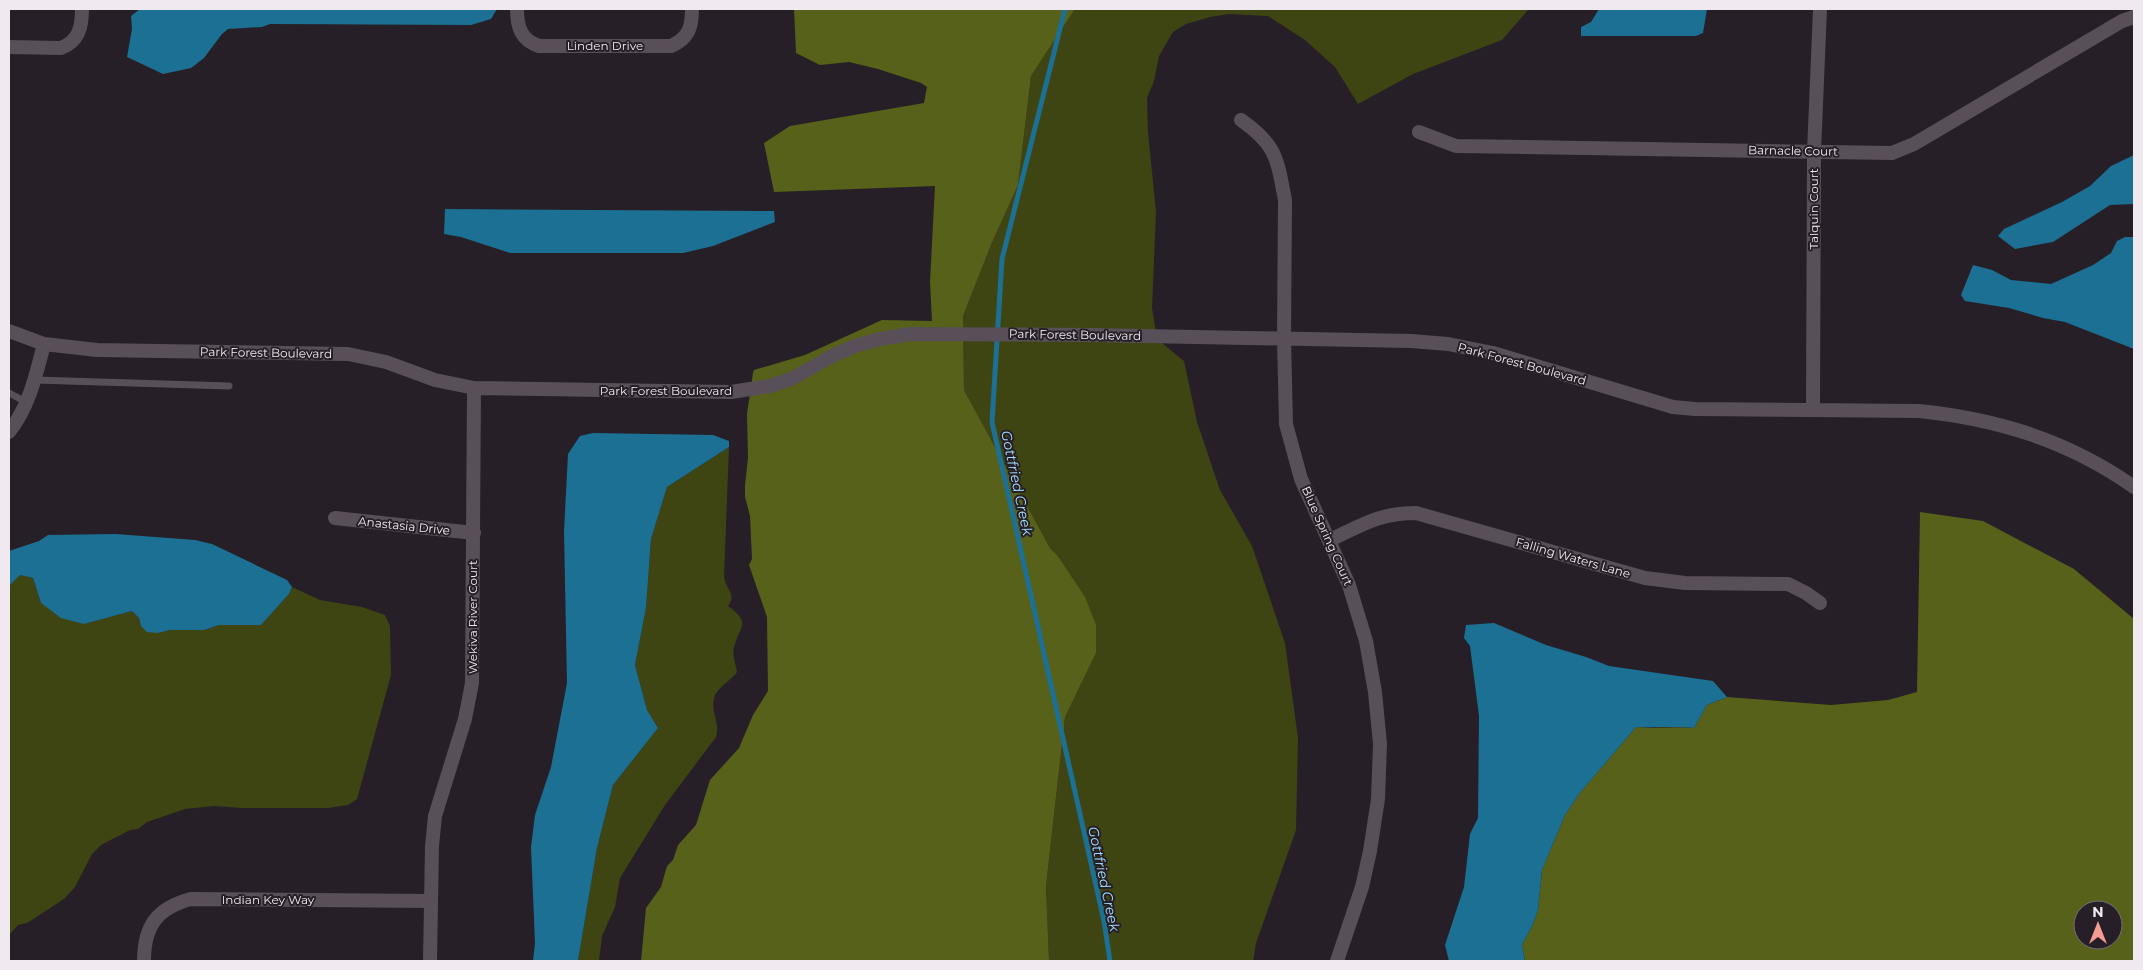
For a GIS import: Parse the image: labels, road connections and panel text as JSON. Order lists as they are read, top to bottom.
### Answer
{
  "streets": {
    "street": [
      "Linden Drive",
      "Barnacle Court",
      "Talquin Court",
      "Park Forest Boulevard",
      "Anastasia Drive",
      "Blue Spring Court",
      "Falling Waters Lane",
      "Wekiva River Court",
      "Indian Key Way"
    ]
  },
  "crossings": [
    ["Barnacle Court", "Talquin Court"],
    ["Talquin Court", "Park Forest Boulevard"],
    ["Park Forest Boulevard", "Blue Spring Court"],
    ["Park Forest Boulevard", "Wekiva River Court"],
    ["Anastasia Drive", "Wekiva River Court"],
    ["Blue Spring Court", "Falling Waters Lane"],
    ["Wekiva River Court", "Indian Key Way"]
  ],
  "water": ["Gottfried Creek"],
  "north": "top"
}
